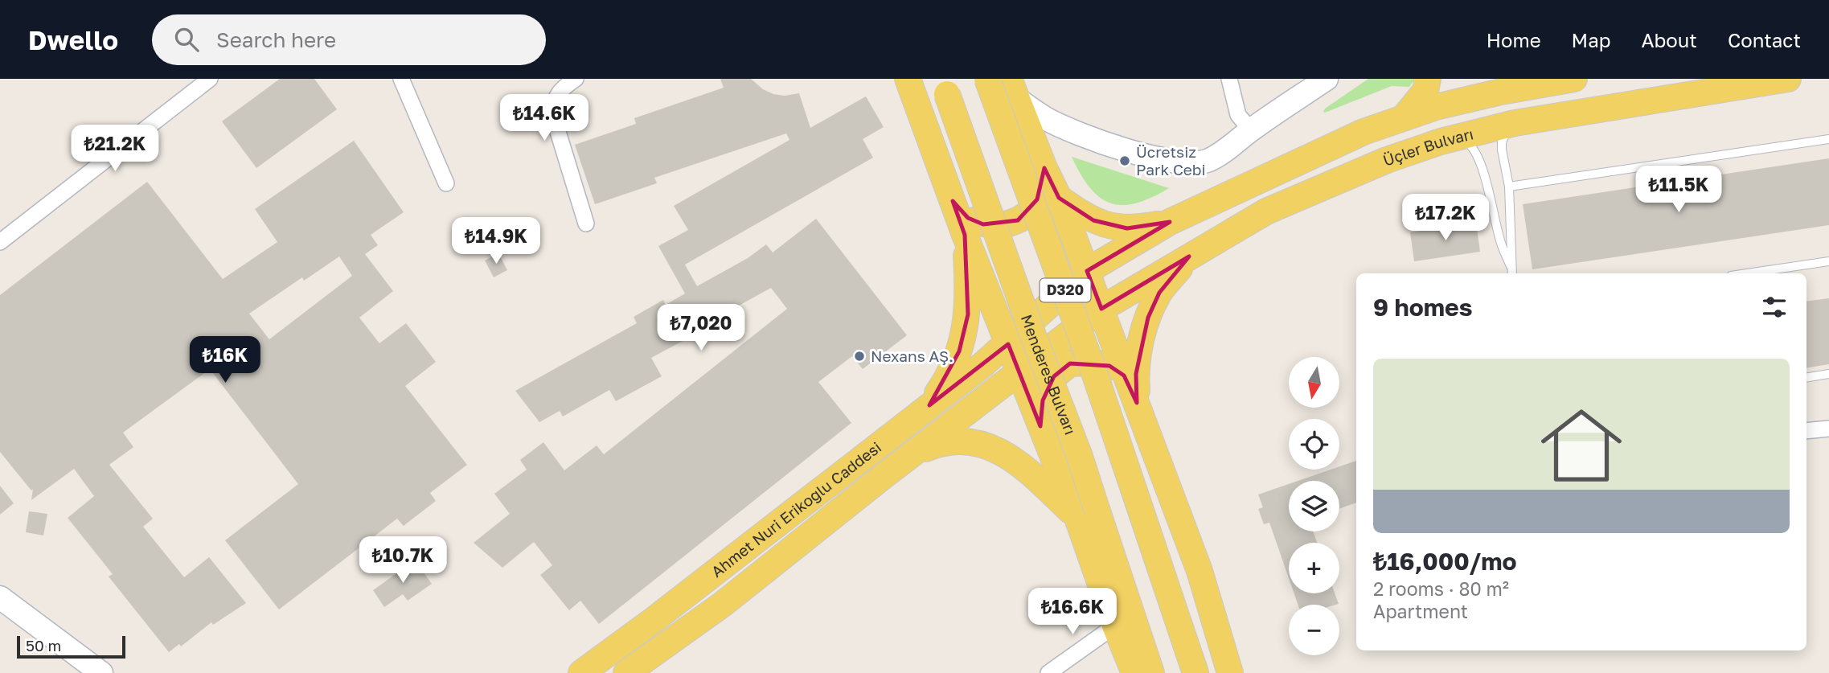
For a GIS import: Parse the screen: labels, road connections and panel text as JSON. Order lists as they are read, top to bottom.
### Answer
{
  "streets": {
    "main road": [
      "Üçler Bulvarı",
      "D320",
      "Menderes Bulvarı",
      "Ahmet Nuri Erikoğlu Caddesi"
    ]
  },
  "crossings": [
    ["Üçler Bulvarı", "Ahmet Nuri Erikoğlu Caddesi"]
  ],
  "places": ["Ücretsiz Park Cebi", "Nexans AŞ."],
  "scale_bar": "50 m",
  "north": "bottom",
  "page": {
    "header": "Dwello",
    "search": "Search here",
    "nav": [
      "Home",
      "Map",
      "About",
      "Contact"
    ],
    "price": [
      "₺14.6K",
      "₺21.2K",
      "₺11.5K",
      "₺17.2K",
      "₺14.9K",
      "₺7,020",
      "₺16K",
      "₺10.7K",
      "₺16.6K"
    ],
    "heading": "9 homes",
    "list": [
      {
        "name": "₺16,000/mo",
        "note": "2 rooms · 80 m² · Apartment"
      }
    ],
    "map_buttons": ["+", "−"],
    "scale": "50 m"
  }
}
